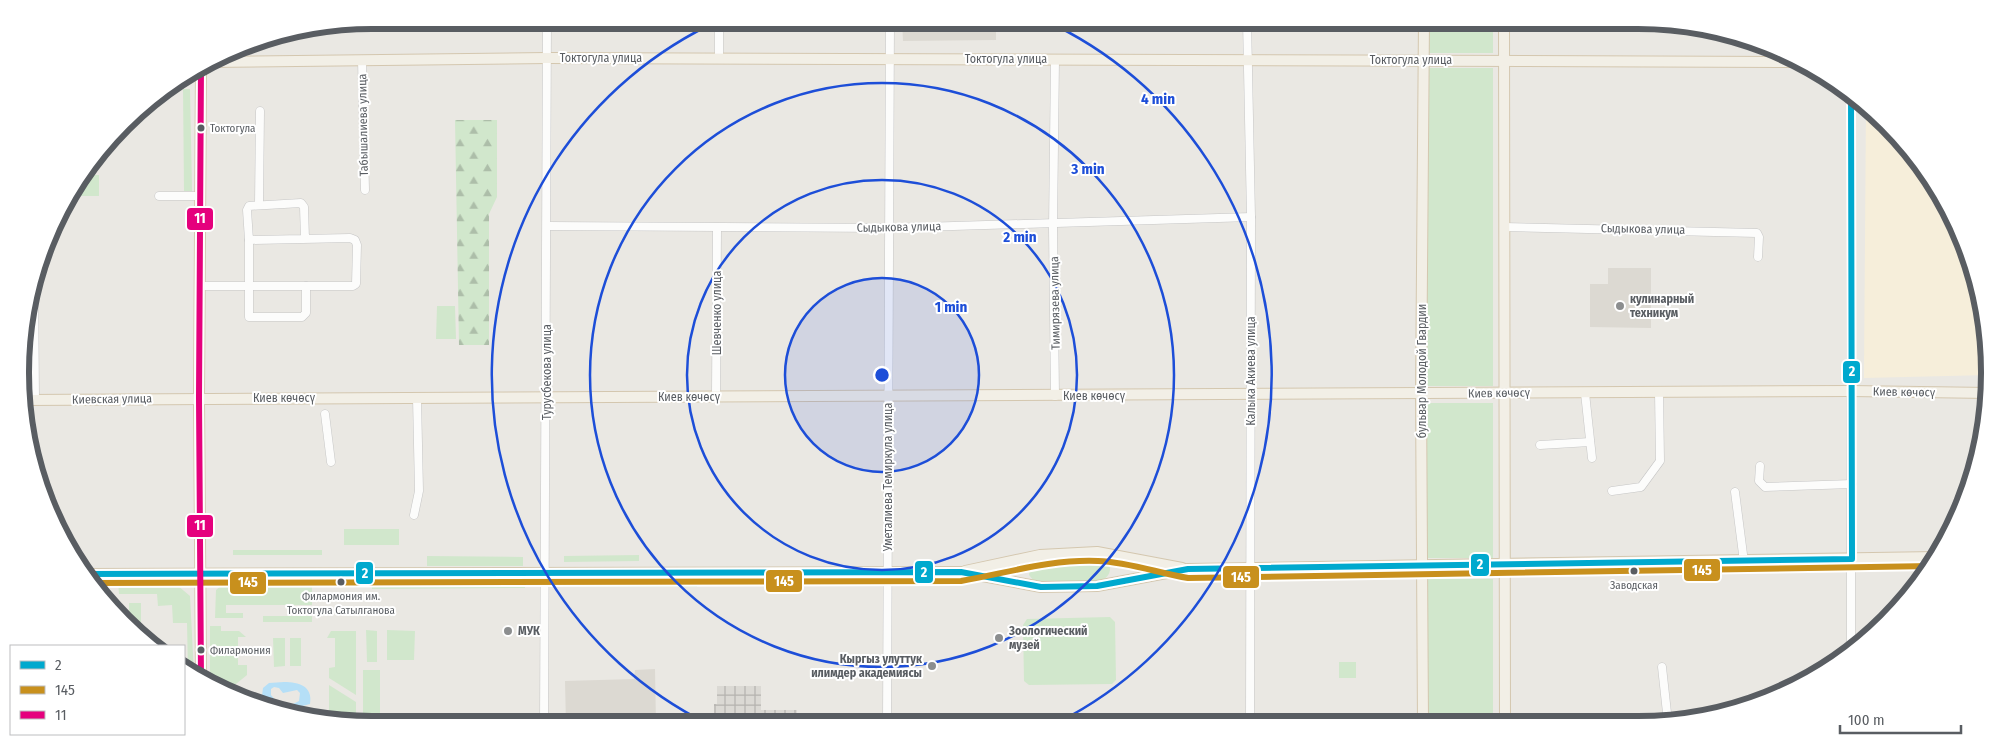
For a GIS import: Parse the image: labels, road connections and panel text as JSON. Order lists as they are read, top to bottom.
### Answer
{
  "streets": {
    "main road": [
      "Токтогула улица",
      "бульвар Молодой Гвардии",
      "Киев көчөсү",
      "Киевская улица"
    ],
    "street": [
      "Табышалиева улица",
      "Сыдыкова улица",
      "Тимирязева улица",
      "Шевченко улица",
      "Калыка Акиева улица",
      "Турусбекова улица",
      "Уметалиева Темиркула улица"
    ]
  },
  "crossings": [
    ["Токтогула улица", "Табышалиева улица"],
    ["Токтогула улица", "Тимирязева улица"],
    ["Токтогула улица", "Калыка Акиева улица"],
    ["Токтогула улица", "бульвар Молодой Гвардии"],
    ["Токтогула улица", "Турусбекова улица"],
    ["Токтогула улица", "Уметалиева Темиркула улица"],
    ["Сыдыкова улица", "Тимирязева улица"],
    ["Сыдыкова улица", "Шевченко улица"],
    ["Сыдыкова улица", "Калыка Акиева улица"],
    ["Сыдыкова улица", "Турусбекова улица"],
    ["Сыдыкова улица", "Уметалиева Темиркула улица"],
    ["Тимирязева улица", "Киев көчөсү"],
    ["Шевченко улица", "Киев көчөсү"],
    ["Калыка Акиева улица", "Киев көчөсү"],
    ["бульвар Молодой Гвардии", "Киев көчөсү"],
    ["Турусбекова улица", "Киев көчөсү"],
    ["Киев көчөсү", "Киевская улица"],
    ["Киев көчөсү", "Уметалиева Темиркула улица"]
  ],
  "places": [
    "Токтогула",
    "кулинарный техникум",
    "Заводская",
    "Филармония им. Токтогула Сатылганова",
    "МУК",
    "Зоологический музей",
    "Филармония",
    "Кыргыз улуттук илимдер академиясы"
  ],
  "lines": ["transit line 11", "transit line 2", "transit line 145"],
  "legend": ["2", "145", "11"],
  "scale_bar": "100 m",
  "rings": [
    "4 min",
    "3 min",
    "2 min",
    "1 min"
  ]
}
